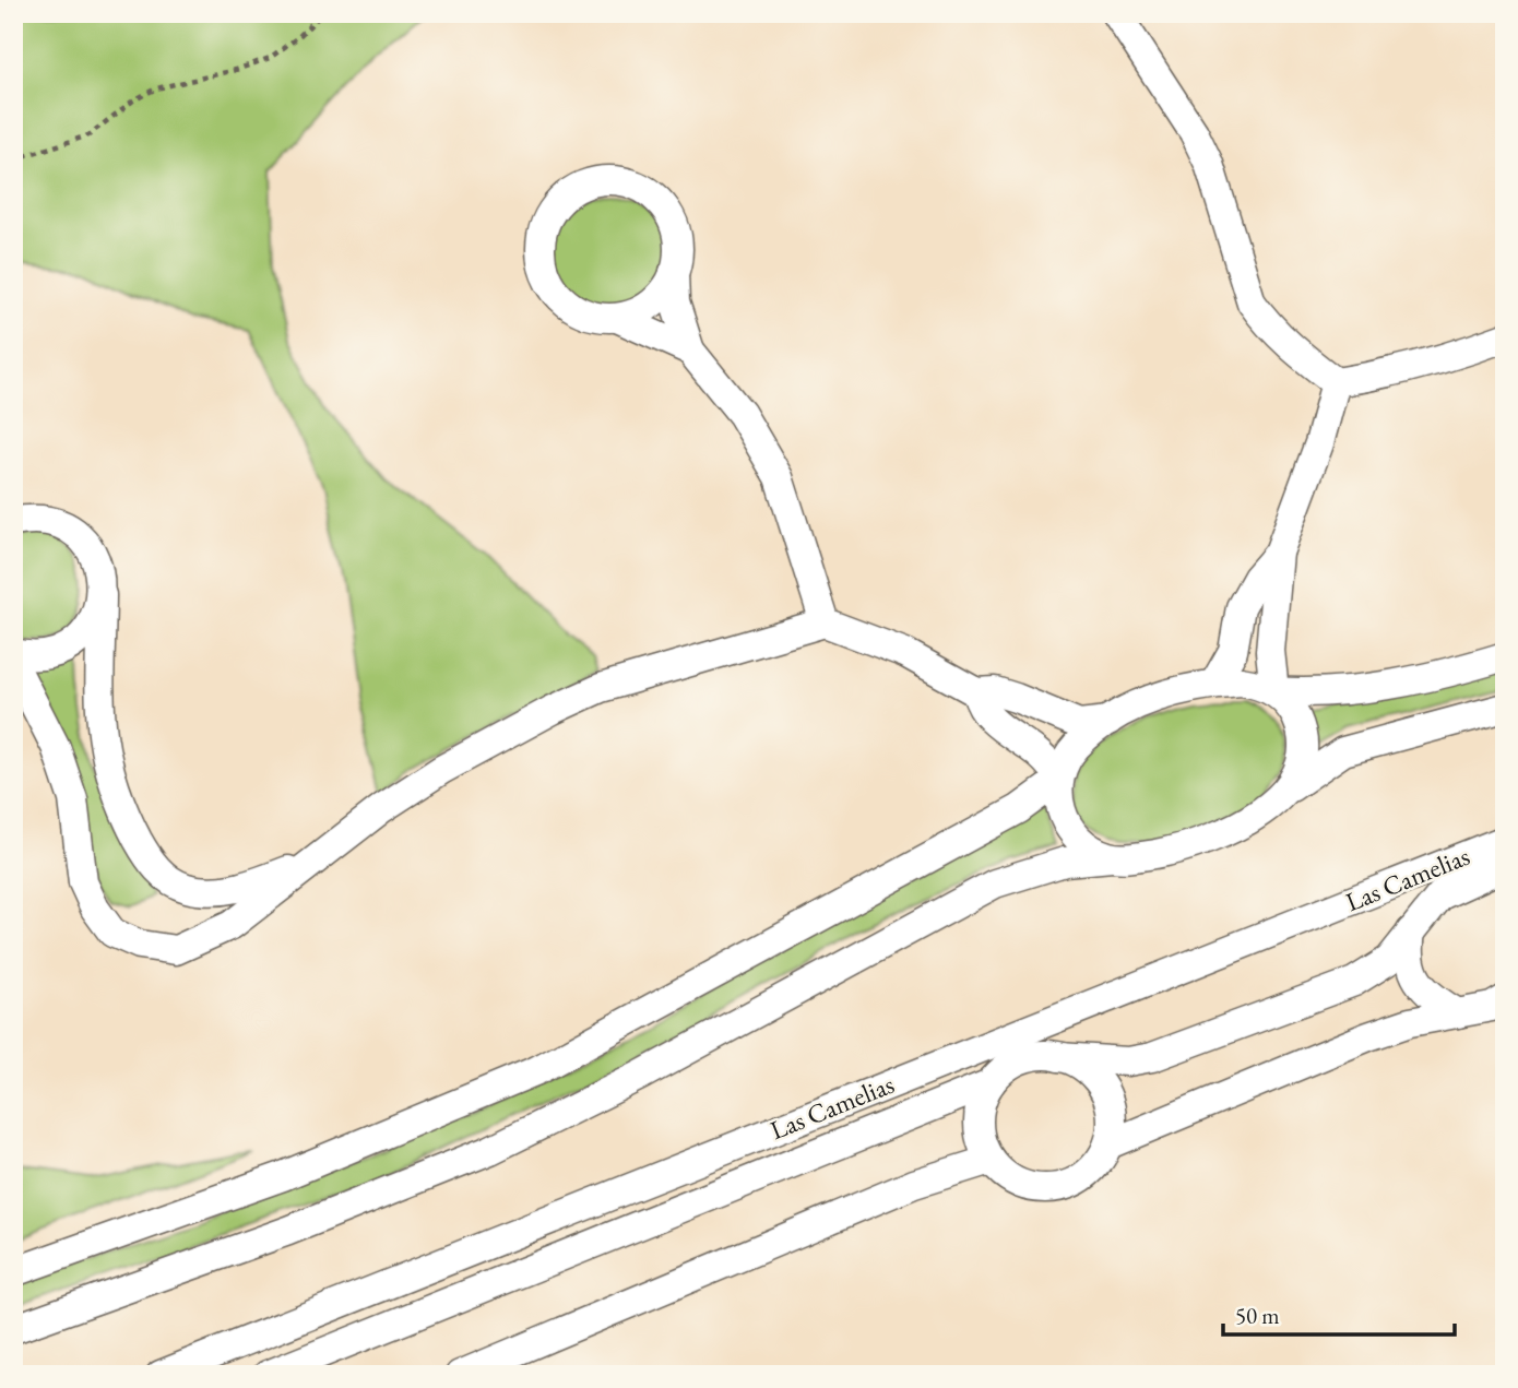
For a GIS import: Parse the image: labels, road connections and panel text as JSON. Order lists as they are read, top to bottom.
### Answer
{
  "streets": {
    "street": ["Las Camelias"]
  },
  "scale_bar": "50 m"
}
